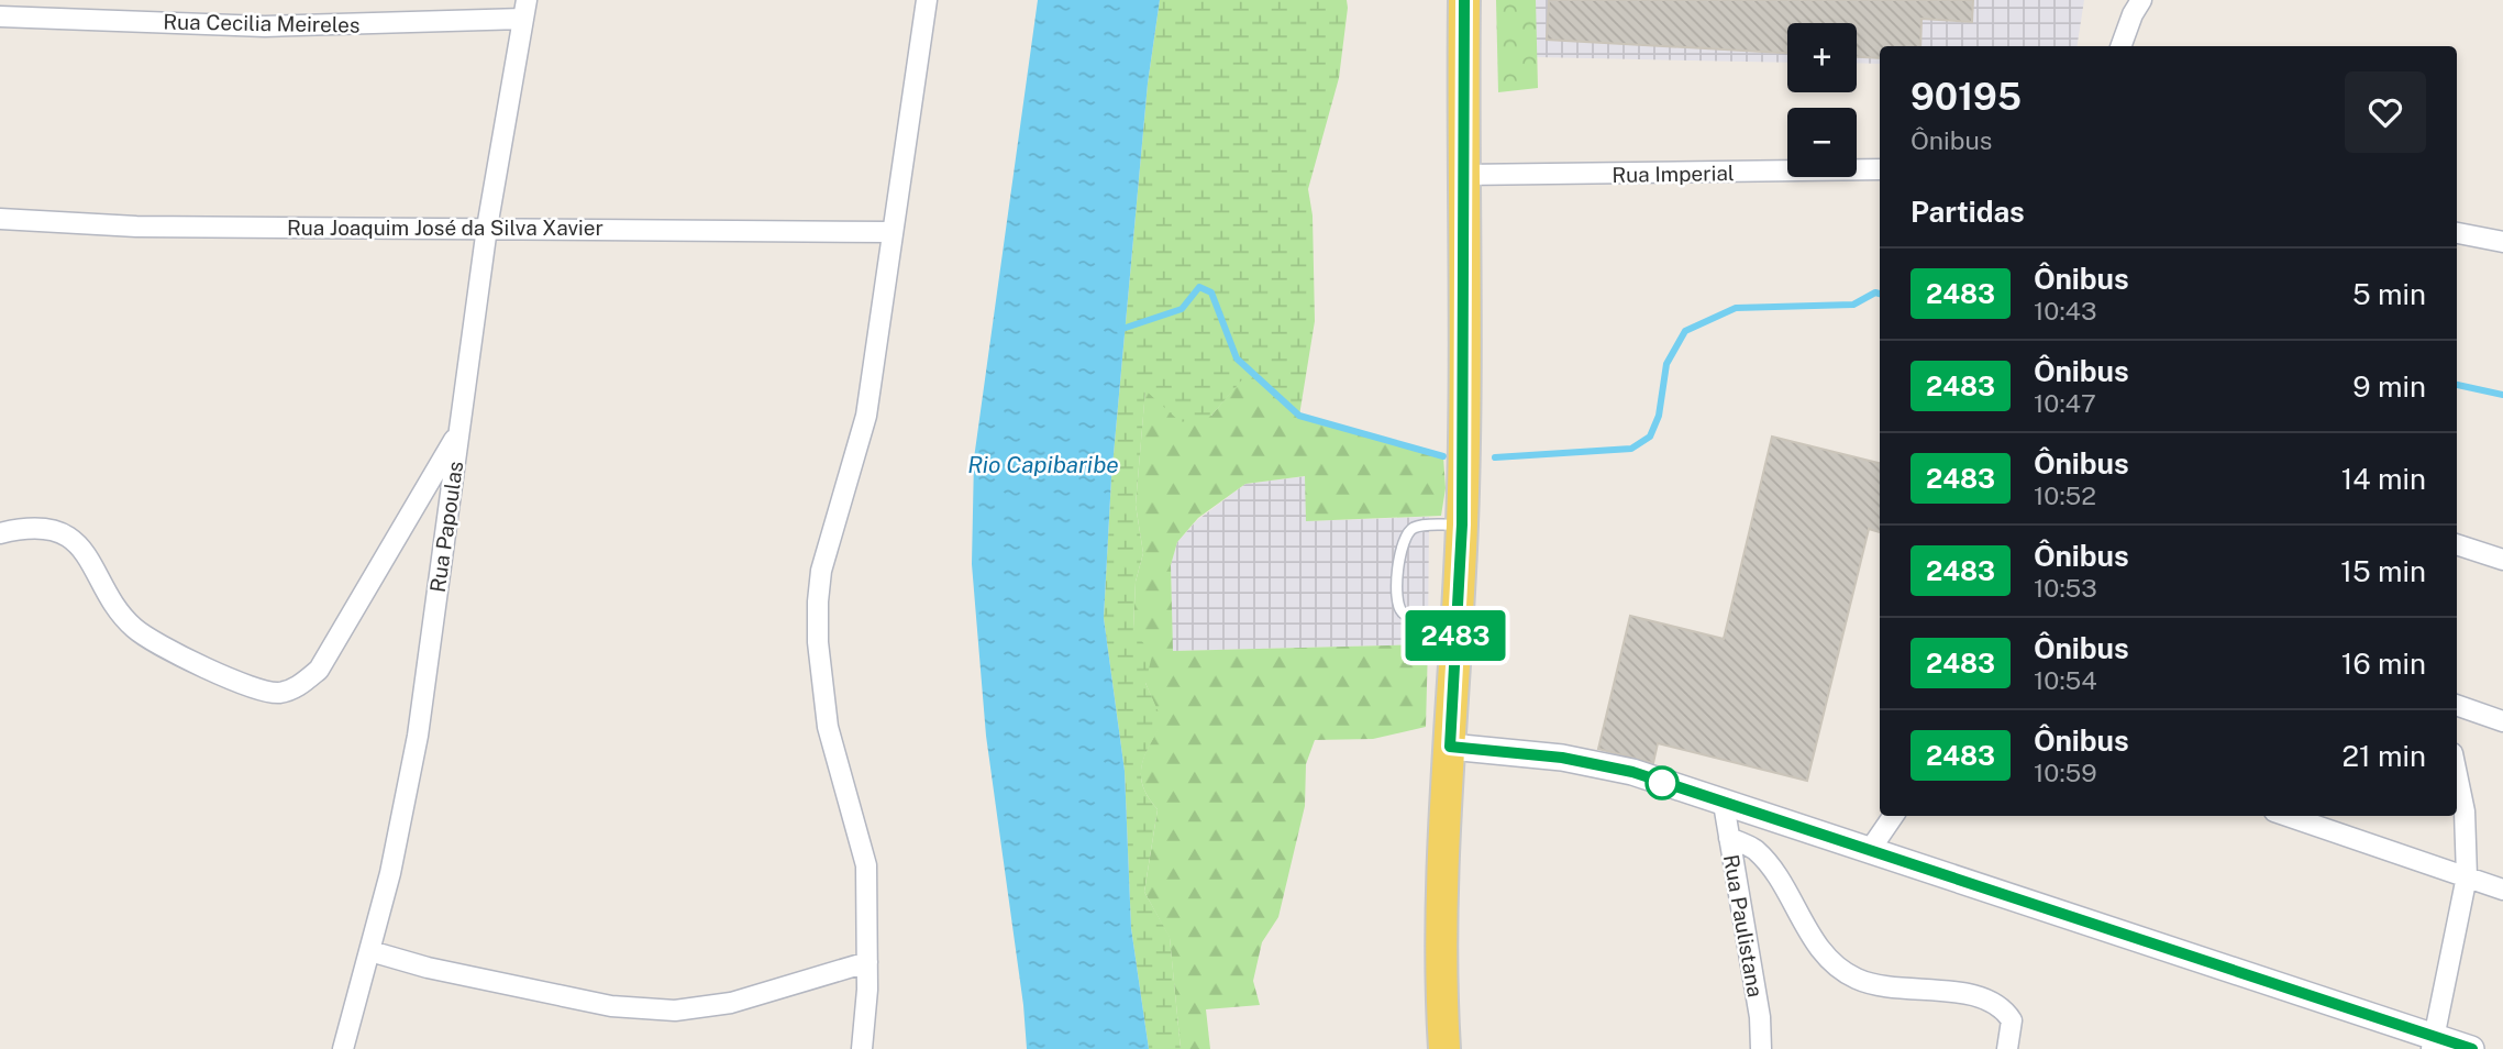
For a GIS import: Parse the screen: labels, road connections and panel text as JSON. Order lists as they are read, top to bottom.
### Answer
{
  "streets": {
    "street": [
      "Rua Cecilia Meireles",
      "Rua Imperial",
      "Rua Joaquim José da Silva Xavier",
      "Rua Papoulas",
      "Rua Paulistana"
    ]
  },
  "crossings": [
    ["Rua Cecilia Meireles", "Rua Papoulas"],
    ["Rua Joaquim José da Silva Xavier", "Rua Papoulas"]
  ],
  "water": ["Rio Capibaribe"],
  "lines": ["bus line 2483"],
  "page": {
    "on_map": "2483",
    "map_buttons": ["+", "−"],
    "heading": [
      ["90195", "Ônibus"],
      "Partidas"
    ],
    "list": [
      {
        "mark": "2483",
        "name": "Ônibus",
        "note": "10:43",
        "value": "5 min"
      },
      {
        "mark": "2483",
        "name": "Ônibus",
        "note": "10:47",
        "value": "9 min"
      },
      {
        "mark": "2483",
        "name": "Ônibus",
        "note": "10:52",
        "value": "14 min"
      },
      {
        "mark": "2483",
        "name": "Ônibus",
        "note": "10:53",
        "value": "15 min"
      },
      {
        "mark": "2483",
        "name": "Ônibus",
        "note": "10:54",
        "value": "16 min"
      },
      {
        "mark": "2483",
        "name": "Ônibus",
        "note": "10:59",
        "value": "21 min"
      }
    ]
  }
}
